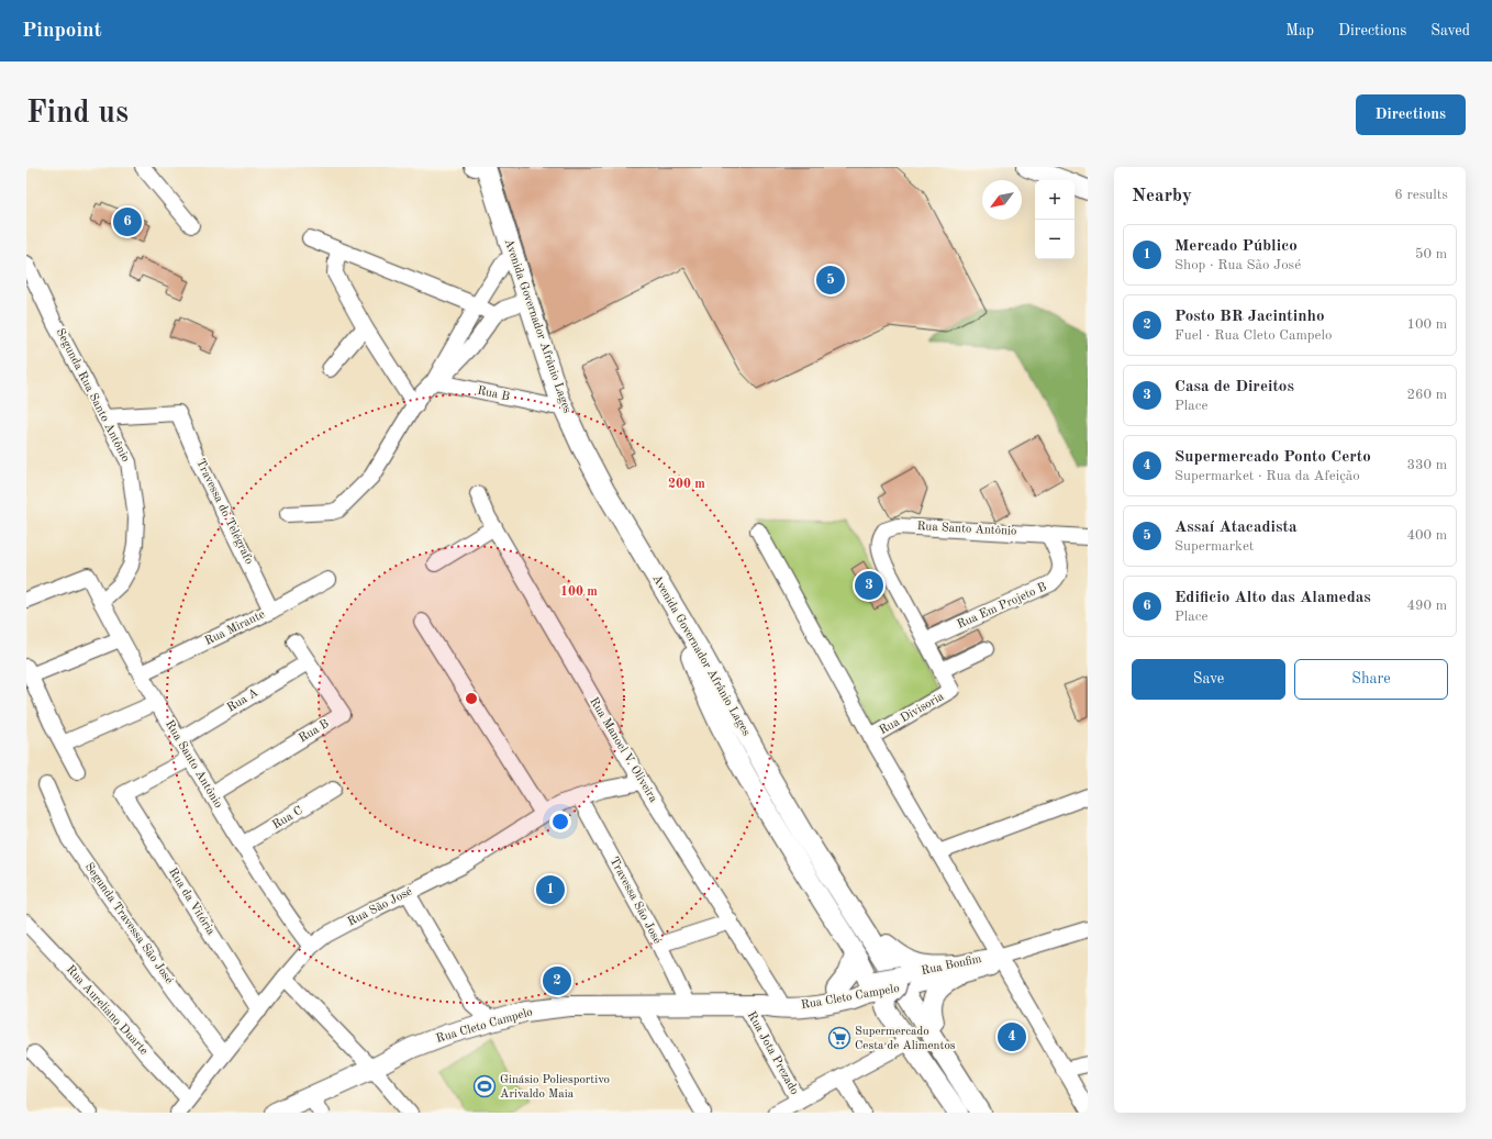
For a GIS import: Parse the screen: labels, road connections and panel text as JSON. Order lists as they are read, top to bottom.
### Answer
{
  "streets": {
    "main road": ["Avenida Governador Afrânio Lages", "Rua Cleto Campelo"],
    "street": [
      "Rua B",
      "Segunda Rua Santo Antônio",
      "Travessa do Telégrafo",
      "Rua Santo Antônio",
      "Rua Em Projeto B",
      "Rua Mirante",
      "Rua A",
      "Rua Divisoria",
      "Rua Manoel V. Oliveira",
      "Rua C",
      "Travessa São José",
      "Rua da Vitória",
      "Rua São José",
      "Segunda Travessa São José",
      "Rua Bonfim",
      "Rua Aureliano Duarte",
      "Rua Jota Prezado"
    ]
  },
  "crossings": [
    ["Avenida Governador Afrânio Lages", "Rua B"],
    ["Rua B", "Rua Santo Antônio"],
    ["Rua B", "Rua A"],
    ["Segunda Rua Santo Antônio", "Travessa do Telégrafo"],
    ["Segunda Rua Santo Antônio", "Rua Santo Antônio"],
    ["Travessa do Telégrafo", "Rua Mirante"],
    ["Rua Santo Antônio", "Rua Em Projeto B"],
    ["Rua Santo Antônio", "Rua Mirante"],
    ["Rua Santo Antônio", "Rua A"],
    ["Rua Santo Antônio", "Rua Divisoria"],
    ["Rua Santo Antônio", "Rua C"],
    ["Rua Santo Antônio", "Rua da Vitória"],
    ["Rua Santo Antônio", "Rua São José"],
    ["Rua Manoel V. Oliveira", "Rua São José"],
    ["Rua Manoel V. Oliveira", "Rua Cleto Campelo"],
    ["Rua Manoel V. Oliveira", "Rua Jota Prezado"],
    ["Travessa São José", "Rua São José"],
    ["Travessa São José", "Rua Cleto Campelo"],
    ["Rua da Vitória", "Rua São José"],
    ["Rua São José", "Segunda Travessa São José"],
    ["Rua São José", "Rua Aureliano Duarte"],
    ["Rua Bonfim", "Rua Cleto Campelo"],
    ["Rua Cleto Campelo", "Rua Jota Prezado"]
  ],
  "places": {
    "supermarket": ["Supermercado Cesta de Alimentos"],
    "sports": ["Ginásio Poliesportivo Arivaldo Maia"]
  },
  "north": "bottom left",
  "page": {
    "header": "Pinpoint",
    "nav": ["Map", "Directions", "Saved"],
    "buttons": [
      "Directions",
      ["Save", "Share"]
    ],
    "title": "Find us",
    "heading": ["Nearby", "6 results"],
    "map_buttons": ["+", "−"],
    "pins": [
      "6",
      "5",
      "3",
      "1",
      "2",
      "4"
    ],
    "list": [
      {
        "mark": "1",
        "name": "Mercado Público",
        "note": "Shop · Rua São José",
        "value": "50 m"
      },
      {
        "mark": "2",
        "name": "Posto BR Jacintinho",
        "note": "Fuel · Rua Cleto Campelo",
        "value": "100 m"
      },
      {
        "mark": "3",
        "name": "Casa de Direitos",
        "note": "Place",
        "value": "260 m"
      },
      {
        "mark": "4",
        "name": "Supermercado Ponto Certo",
        "note": "Supermarket · Rua da Afeição",
        "value": "330 m"
      },
      {
        "mark": "5",
        "name": "Assaí Atacadista",
        "note": "Supermarket",
        "value": "400 m"
      },
      {
        "mark": "6",
        "name": "Edificio Alto das Alamedas",
        "note": "Place",
        "value": "490 m"
      }
    ]
  },
  "rings": ["200 m", "100 m"]
}
